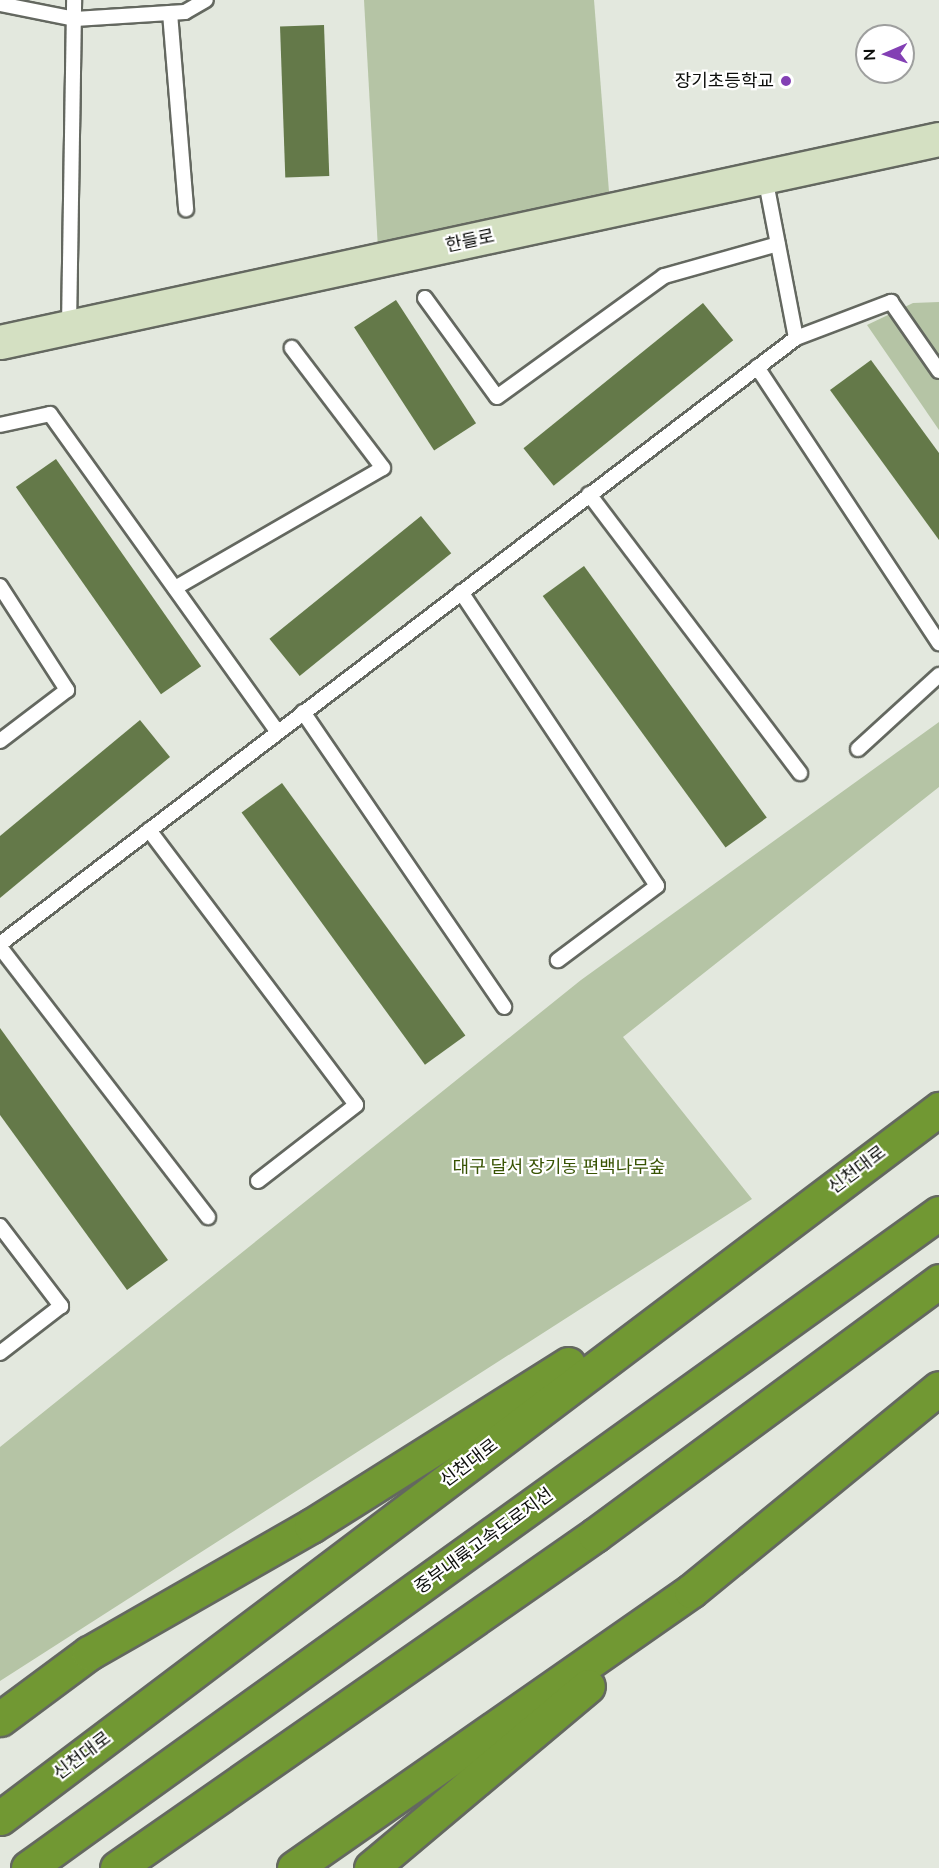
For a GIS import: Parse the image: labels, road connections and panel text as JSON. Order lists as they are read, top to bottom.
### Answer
{
  "streets": {
    "highway": ["신천대로", "중부내륙고속도로지선"],
    "street": ["한들로"]
  },
  "parks": ["대구 달서 장기동 편백나무숲"],
  "places": ["장기초등학교"],
  "north": "left"
}
